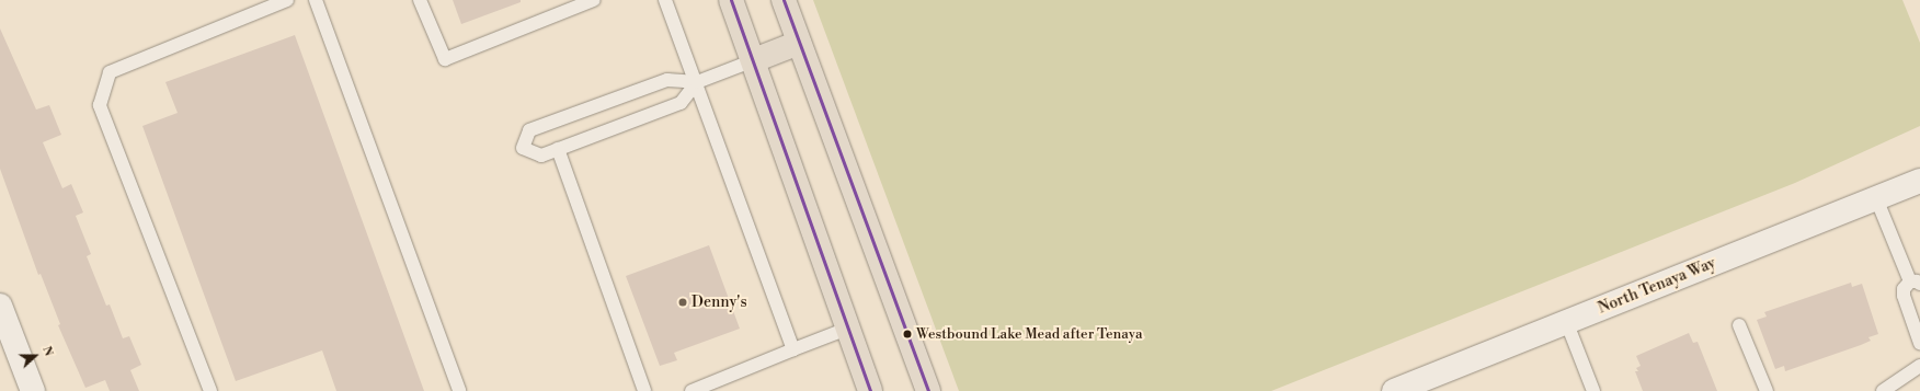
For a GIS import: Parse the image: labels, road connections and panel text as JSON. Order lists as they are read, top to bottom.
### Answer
{
  "streets": {
    "main road": ["North Tenaya Way"]
  },
  "places": ["Denny's", "Westbound Lake Mead after Tenaya"],
  "north": "right"
}
